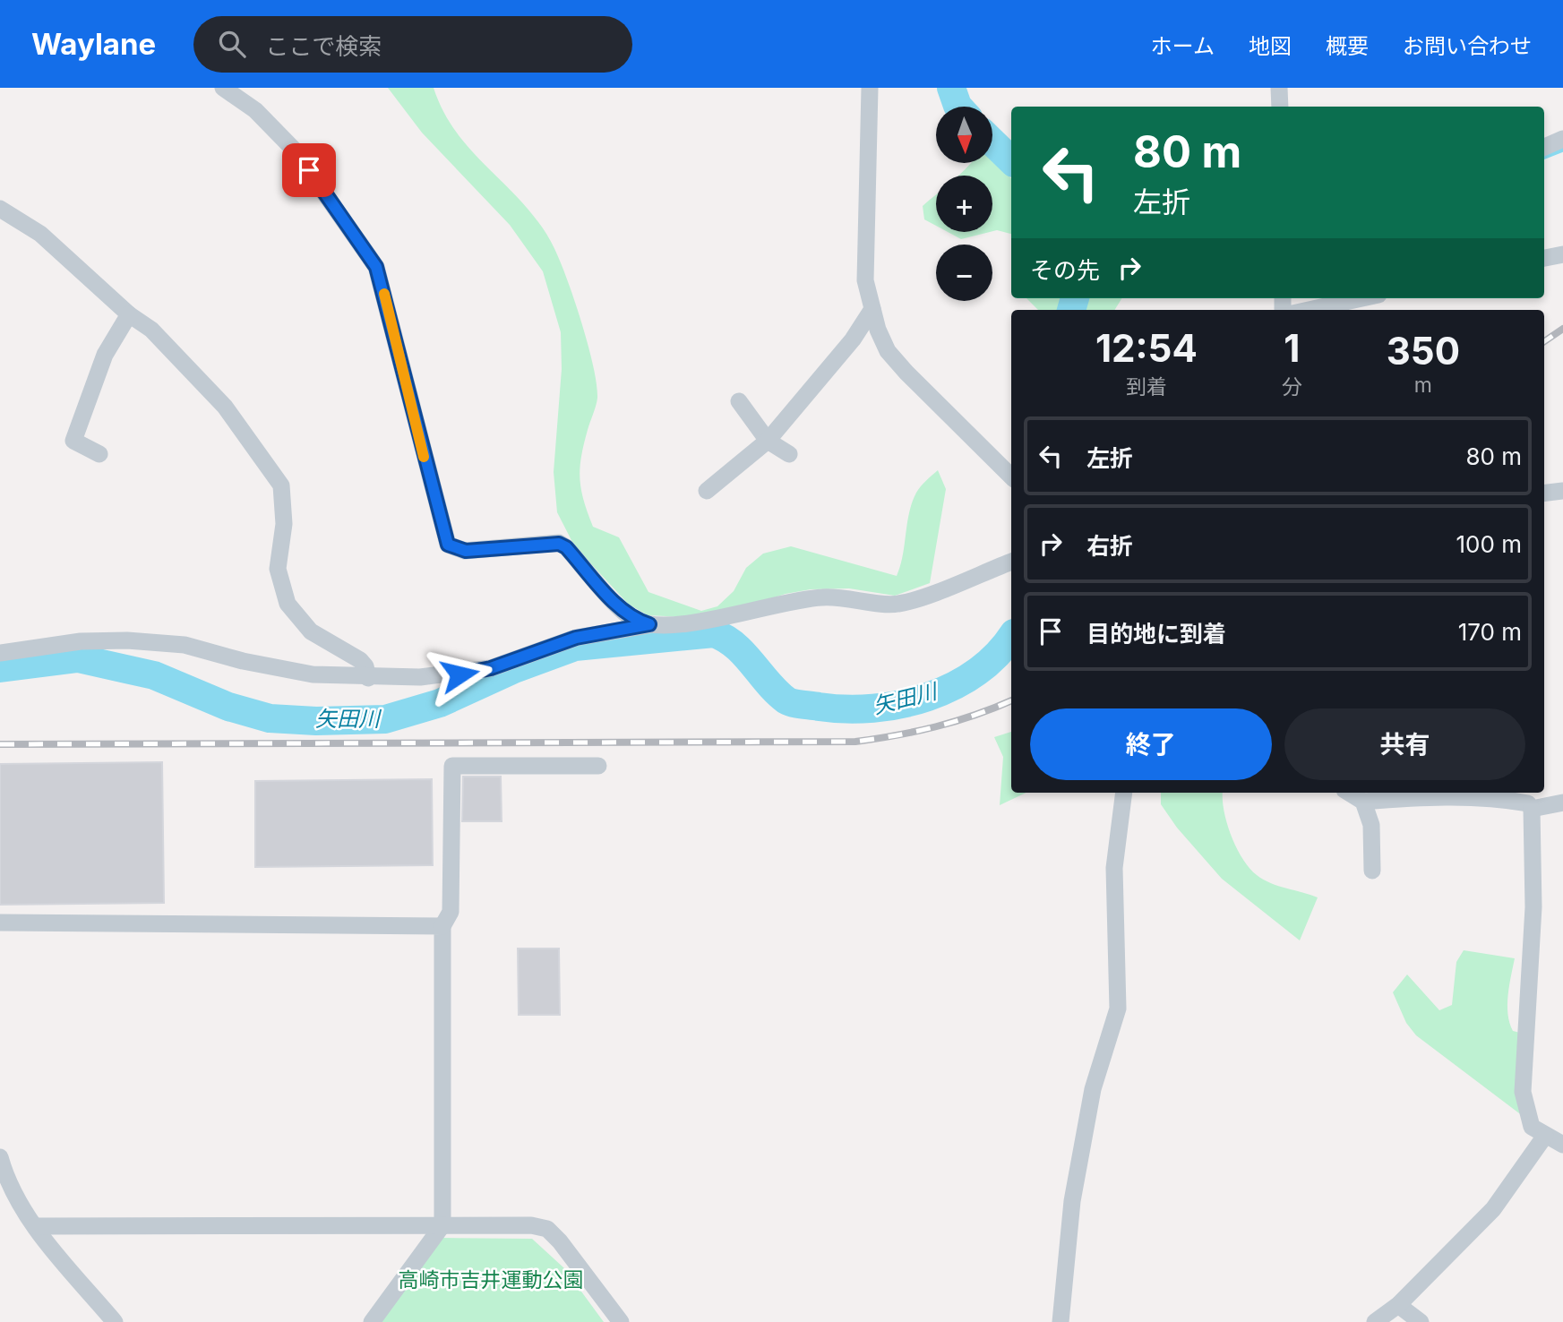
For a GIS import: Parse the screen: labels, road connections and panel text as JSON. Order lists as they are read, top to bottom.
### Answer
{
  "water": ["矢田川"],
  "parks": ["高崎市吉井運動公園"],
  "north": "bottom",
  "page": {
    "header": "Waylane",
    "search": "ここで検索",
    "nav": [
      "ホーム",
      "地図",
      "概要",
      "お問い合わせ"
    ],
    "map_buttons": ["+", "−"],
    "turn": ["80 m", "左折"],
    "then": "その先",
    "eta": [
      "12:54",
      "到着",
      "1",
      "分",
      "350",
      "m"
    ],
    "list": [
      {
        "name": "左折",
        "value": "80 m"
      },
      {
        "name": "右折",
        "value": "100 m"
      },
      {
        "name": "目的地に到着",
        "value": "170 m"
      }
    ],
    "buttons": ["終了", "共有"]
  }
}
